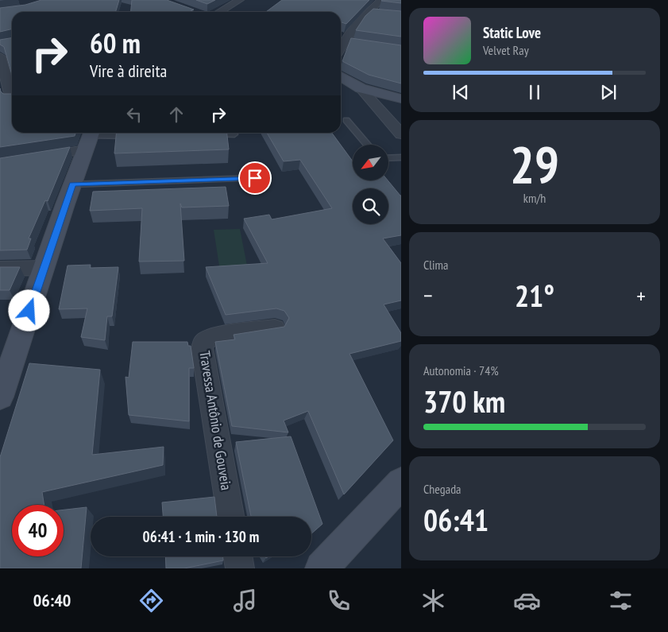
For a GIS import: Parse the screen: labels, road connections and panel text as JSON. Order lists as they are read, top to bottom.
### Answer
{
  "streets": {
    "street": ["Travessa Antônio de Gouveia"]
  },
  "north": "bottom left",
  "page": {
    "turn": ["60 m", "Vire à direita"],
    "song": ["Static Love", "Velvet Ray"],
    "tile": [
      ["29", "km/h"],
      "Clima",
      ["Autonomia · 74%", "370 km"],
      ["Chegada", "06:41"]
    ],
    "heat": ["−", "21°", "+"],
    "limit": "40",
    "trip": "06:41 · 1 min · 130 m",
    "tabs": "06:40"
  }
}
